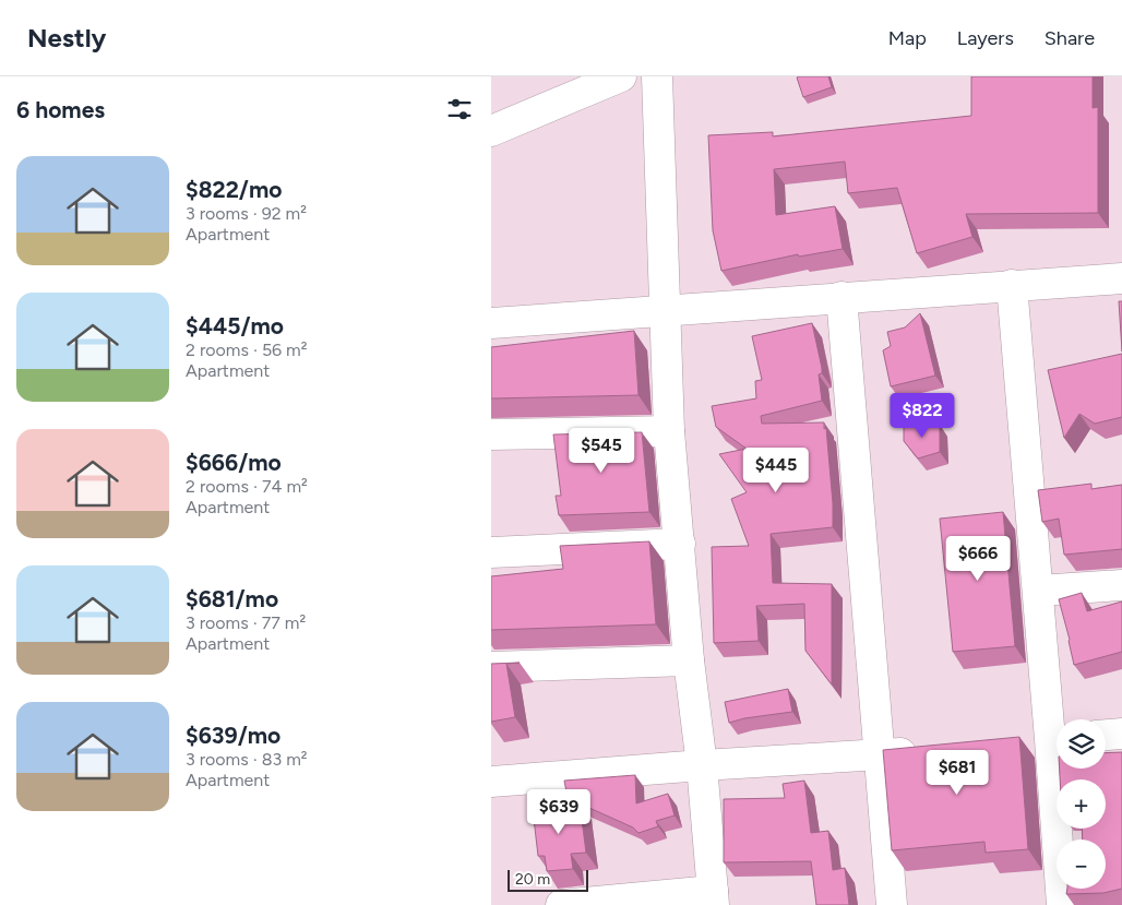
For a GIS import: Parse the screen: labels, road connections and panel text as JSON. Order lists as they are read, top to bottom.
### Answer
{
  "scale_bar": "20 m",
  "page": {
    "header": "Nestly",
    "nav": ["Map", "Layers", "Share"],
    "heading": "6 homes",
    "list": [
      {
        "name": "$822/mo",
        "note": "3 rooms · 92 m² · Apartment"
      },
      {
        "name": "$445/mo",
        "note": "2 rooms · 56 m² · Apartment"
      },
      {
        "name": "$666/mo",
        "note": "2 rooms · 74 m² · Apartment"
      },
      {
        "name": "$681/mo",
        "note": "3 rooms · 77 m² · Apartment"
      },
      {
        "name": "$639/mo",
        "note": "3 rooms · 83 m² · Apartment"
      }
    ],
    "price": [
      "$822",
      "$545",
      "$445",
      "$666",
      "$681",
      "$639"
    ],
    "map_buttons": ["+", "−"],
    "scale": "20 m"
  }
}
